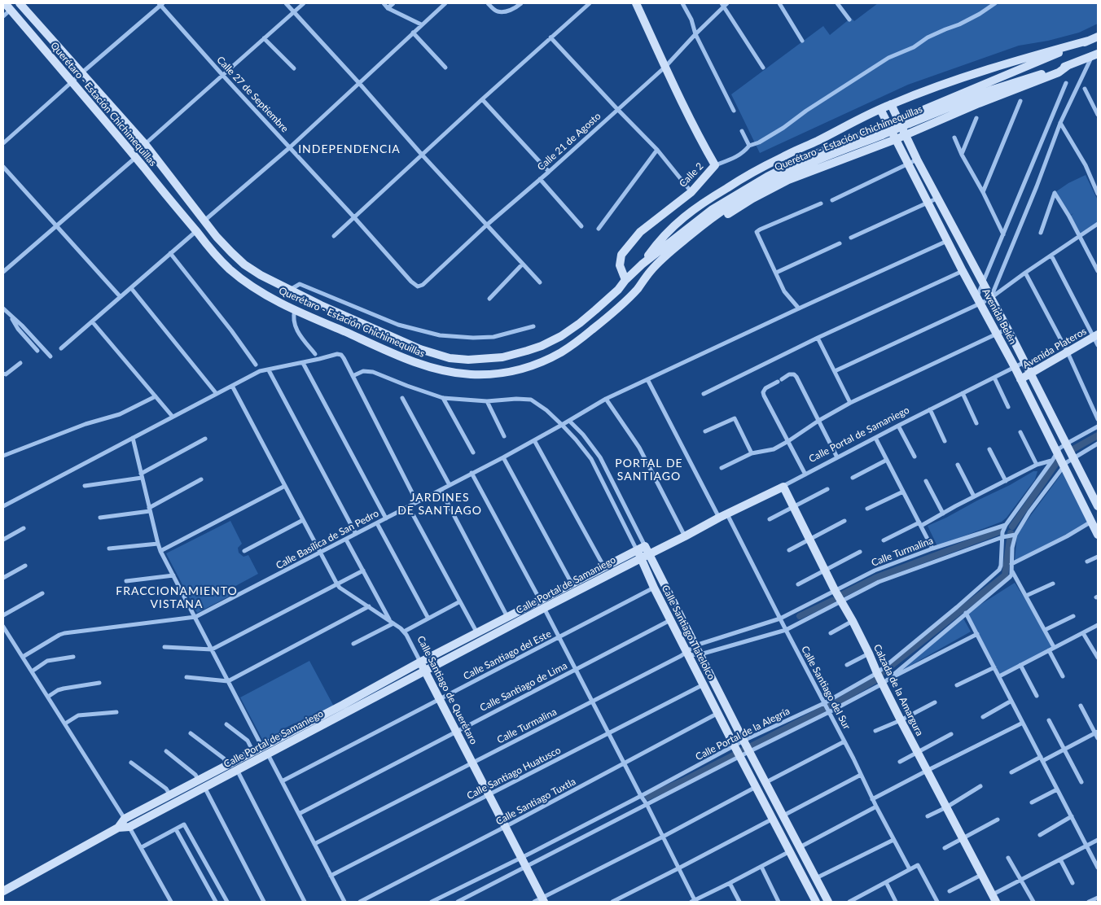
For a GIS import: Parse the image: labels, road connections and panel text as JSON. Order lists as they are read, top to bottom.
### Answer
{
  "streets": {
    "street": [
      "Calle 27 de Septiembre",
      "Querétaro - Estación Chichimequillas",
      "Calle 21 de Agosto",
      "Calle 2",
      "Avenida Belén",
      "Avenida Plateros",
      "Calle Portal de Samaniego",
      "Calle Basílica de San Pedro",
      "Calle Turmalina",
      "Calle Santiago Tlatelolco",
      "Calle Santiago del Este",
      "Calle Santiago de Lima",
      "Calle Santiago del Sur",
      "Calle Santiago de Querétaro",
      "Calzada de la Amargura",
      "Calle Portal de la Alegría",
      "Calle Santiago Huatusco",
      "Calle Santiago Tuxtla"
    ]
  },
  "crossings": [
    ["Calle 27 de Septiembre", "Calle 21 de Agosto"],
    ["Querétaro - Estación Chichimequillas", "Calle 2"],
    ["Calle 21 de Agosto", "Calle 2"],
    ["Avenida Belén", "Avenida Plateros"],
    ["Avenida Belén", "Calle Portal de Samaniego"],
    ["Avenida Belén", "Calle Basílica de San Pedro"],
    ["Calle Portal de Samaniego", "Calle Santiago Tlatelolco"],
    ["Calle Portal de Samaniego", "Calle Santiago del Sur"],
    ["Calle Portal de Samaniego", "Calle Santiago de Querétaro"],
    ["Calle Portal de Samaniego", "Calzada de la Amargura"],
    ["Calle Basílica de San Pedro", "Calle Santiago Tlatelolco"],
    ["Calle Basílica de San Pedro", "Calle Santiago de Querétaro"],
    ["Calle Turmalina", "Calle Santiago Tlatelolco"],
    ["Calle Turmalina", "Calle Santiago del Sur"],
    ["Calle Turmalina", "Calle Santiago de Querétaro"],
    ["Calle Turmalina", "Calzada de la Amargura"],
    ["Calle Turmalina", "Calle Portal de la Alegría"],
    ["Calle Santiago Tlatelolco", "Calle Santiago del Este"],
    ["Calle Santiago Tlatelolco", "Calle Santiago de Lima"],
    ["Calle Santiago Tlatelolco", "Calle Portal de la Alegría"],
    ["Calle Santiago Tlatelolco", "Calle Santiago Huatusco"],
    ["Calle Santiago Tlatelolco", "Calle Santiago Tuxtla"],
    ["Calle Santiago del Este", "Calle Santiago de Querétaro"],
    ["Calle Santiago de Lima", "Calle Santiago de Querétaro"],
    ["Calle Santiago del Sur", "Calle Portal de la Alegría"],
    ["Calle Santiago de Querétaro", "Calle Portal de la Alegría"],
    ["Calle Santiago de Querétaro", "Calle Santiago Huatusco"],
    ["Calle Santiago de Querétaro", "Calle Santiago Tuxtla"],
    ["Calzada de la Amargura", "Calle Portal de la Alegría"]
  ],
  "districts": [
    "INDEPENDENCIA",
    "PORTAL DE SANTIAGO",
    "JARDINES DE SANTIAGO",
    "FRACCIONAMIENTO VISTANA"
  ]
}
